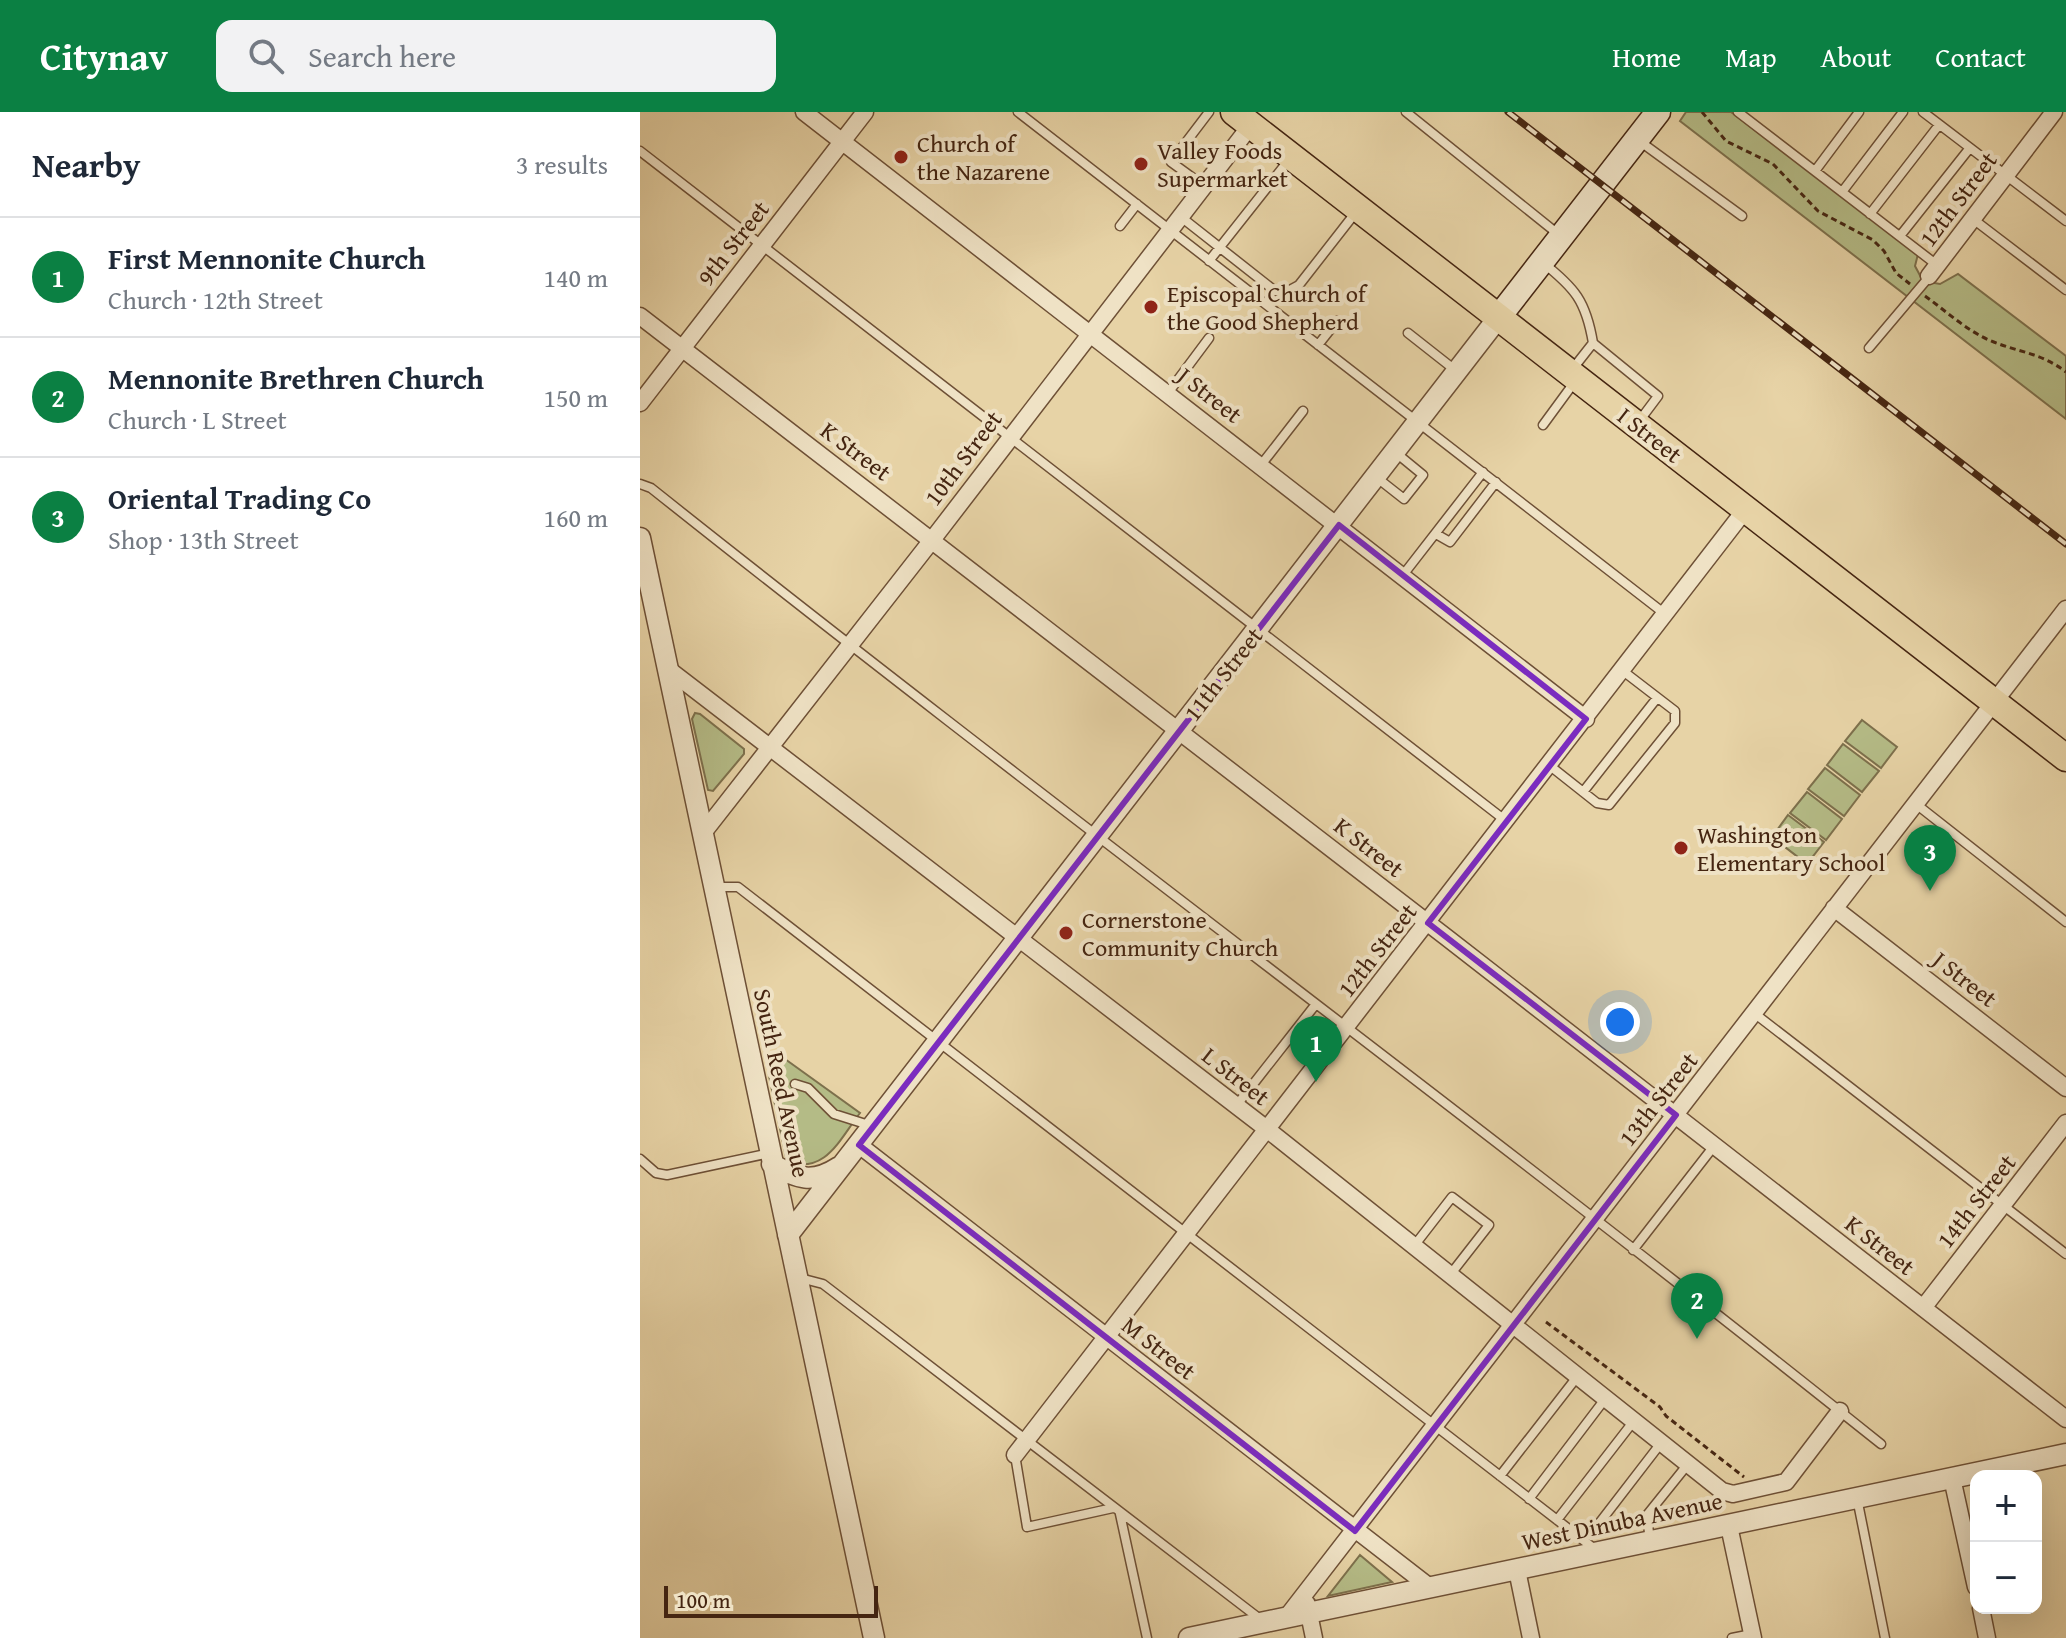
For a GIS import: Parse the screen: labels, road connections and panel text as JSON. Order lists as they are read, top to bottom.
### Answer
{
  "streets": {
    "main road": ["I Street", "11th Street"],
    "street": [
      "12th Street",
      "9th Street",
      "J Street",
      "K Street",
      "10th Street",
      "L Street",
      "South Reed Avenue",
      "13th Street",
      "14th Street",
      "M Street",
      "West Dinuba Avenue"
    ]
  },
  "crossings": [
    ["12th Street", "J Street"],
    ["12th Street", "I Street"],
    ["12th Street", "K Street"],
    ["12th Street", "L Street"],
    ["12th Street", "M Street"],
    ["9th Street", "J Street"],
    ["9th Street", "K Street"],
    ["J Street", "10th Street"],
    ["J Street", "11th Street"],
    ["J Street", "13th Street"],
    ["I Street", "10th Street"],
    ["I Street", "11th Street"],
    ["I Street", "13th Street"],
    ["K Street", "10th Street"],
    ["K Street", "11th Street"],
    ["K Street", "13th Street"],
    ["K Street", "14th Street"],
    ["10th Street", "L Street"],
    ["10th Street", "South Reed Avenue"],
    ["11th Street", "L Street"],
    ["11th Street", "South Reed Avenue"],
    ["11th Street", "M Street"],
    ["L Street", "South Reed Avenue"],
    ["L Street", "13th Street"],
    ["13th Street", "M Street"],
    ["13th Street", "West Dinuba Avenue"],
    ["M Street", "West Dinuba Avenue"]
  ],
  "places": [
    "Church of the Nazarene",
    "Valley Foods Supermarket",
    "Episcopal Church of the Good Shepherd",
    "Washington Elementary School",
    "Cornerstone Community Church"
  ],
  "scale_bar": "100 m",
  "page": {
    "header": "Citynav",
    "search": "Search here",
    "nav": [
      "Home",
      "Map",
      "About",
      "Contact"
    ],
    "heading": ["Nearby", "3 results"],
    "list": [
      {
        "mark": "1",
        "name": "First Mennonite Church",
        "note": "Church · 12th Street",
        "value": "140 m"
      },
      {
        "mark": "2",
        "name": "Mennonite Brethren Church",
        "note": "Church · L Street",
        "value": "150 m"
      },
      {
        "mark": "3",
        "name": "Oriental Trading Co",
        "note": "Shop · 13th Street",
        "value": "160 m"
      }
    ],
    "pins": ["3", "1", "2"],
    "map_buttons": ["+", "−"],
    "scale": "100 m"
  }
}
